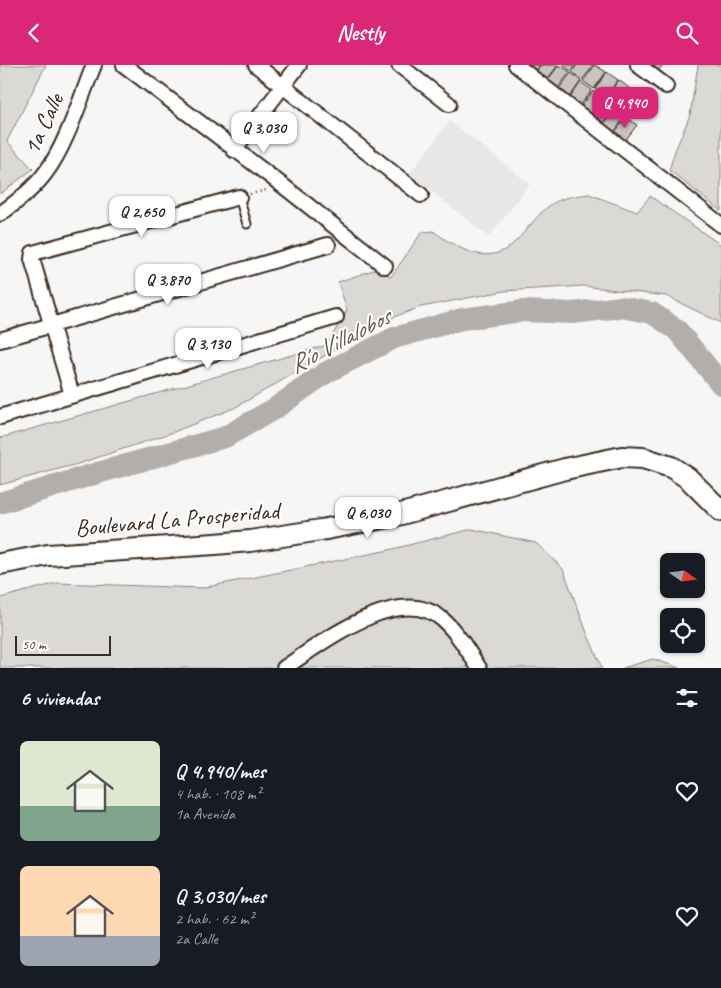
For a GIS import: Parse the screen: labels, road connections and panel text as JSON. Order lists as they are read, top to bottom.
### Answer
{
  "streets": {
    "main road": ["Boulevard La Prosperidad"],
    "street": ["1a Calle"]
  },
  "water": ["Río Villalobos"],
  "scale_bar": "50 m",
  "north": "right",
  "page": {
    "header": "Nestly",
    "price": [
      "Q 4,940",
      "Q 3,030",
      "Q 2,650",
      "Q 3,870",
      "Q 3,130",
      "Q 6,030"
    ],
    "scale": "50 m",
    "heading": "6 viviendas",
    "list": [
      {
        "name": "Q 4,940/mes",
        "note": "4 hab. · 108 m² · 1a Avenida"
      },
      {
        "name": "Q 3,030/mes",
        "note": "2 hab. · 62 m² · 2a Calle"
      }
    ]
  }
}
